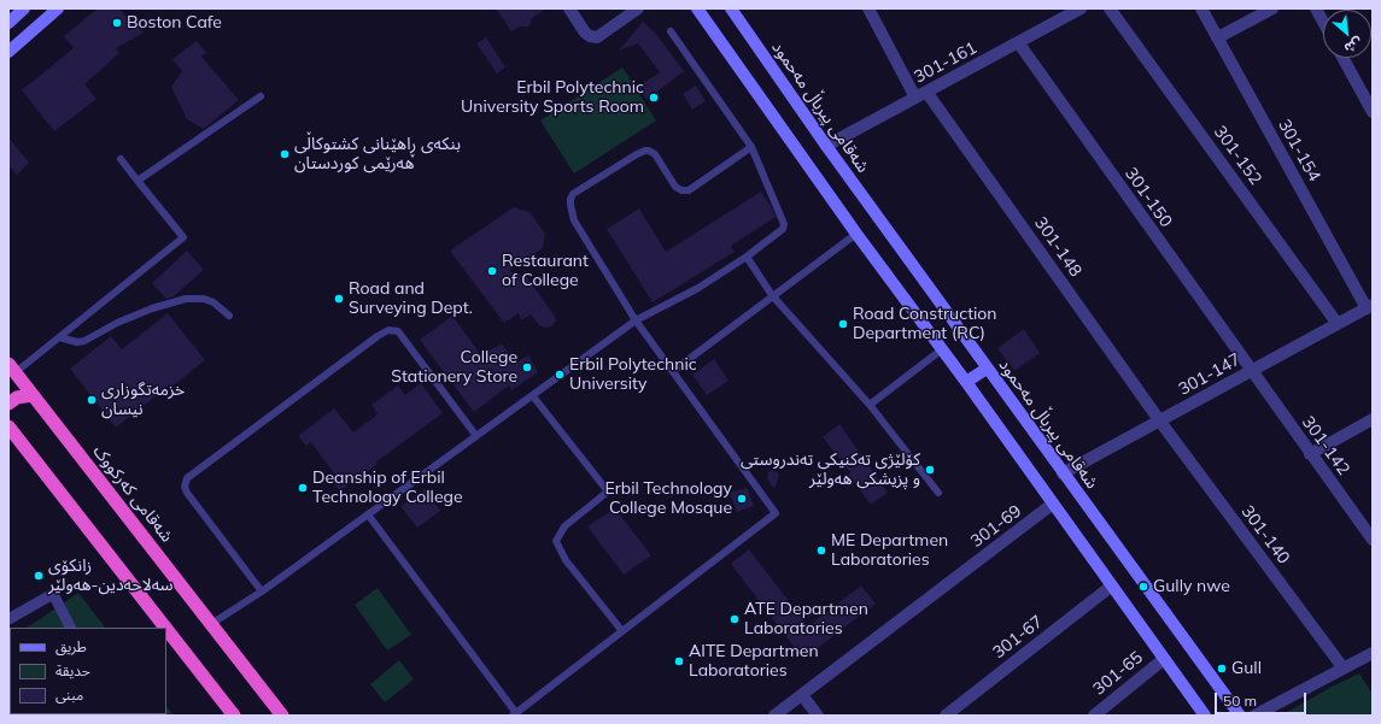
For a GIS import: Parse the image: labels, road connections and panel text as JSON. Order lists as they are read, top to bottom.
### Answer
{
  "streets": {
    "highway": ["شەقامی کەرکووک"],
    "main road": ["شەقامی پیرباڵ مەحمود"],
    "street": [
      "301-161",
      "301-154",
      "301-152",
      "301-150",
      "301-148",
      "301-147",
      "301-142",
      "301-69",
      "301-140",
      "301-67",
      "301-65"
    ]
  },
  "crossings": [
    ["301-161", "شەقامی پیرباڵ مەحمود"],
    ["301-161", "301-150"],
    ["301-161", "301-148"],
    ["شەقامی پیرباڵ مەحمود", "301-147"],
    ["301-154", "301-147"],
    ["301-152", "301-147"],
    ["301-150", "301-147"],
    ["301-150", "301-142"],
    ["301-148", "301-147"],
    ["301-148", "301-140"],
    ["301-147", "301-142"],
    ["301-147", "301-140"]
  ],
  "places": [
    "Boston Cafe",
    "Erbil Polytechnic University Sports Room",
    "بنکەی ڕاهێنانی کشتوکاڵی هەرێمی کوردستان",
    "Restaurant of College",
    "Road and Surveying Dept.",
    "Road Construction Department (RC)",
    "College Stationery Store",
    "Erbil Polytechnic University",
    "خزمەتگوزاری نیسان",
    "کۆلێژی تەکنیکی تەندروستی و پزیشکی هەولێر",
    "Deanship of Erbil Technology College",
    "Erbil Technology College Mosque",
    "ME Departmen Laboratories",
    "زانکۆی سەلاحەدین-هەولێر",
    "Gully nwe",
    "ATE Departmen Laboratories",
    "AITE Departmen Laboratories",
    "Gull"
  ],
  "legend": ["طريق", "حديقة", "مبنى"],
  "scale_bar": "50 m",
  "north": "bottom right"
}
